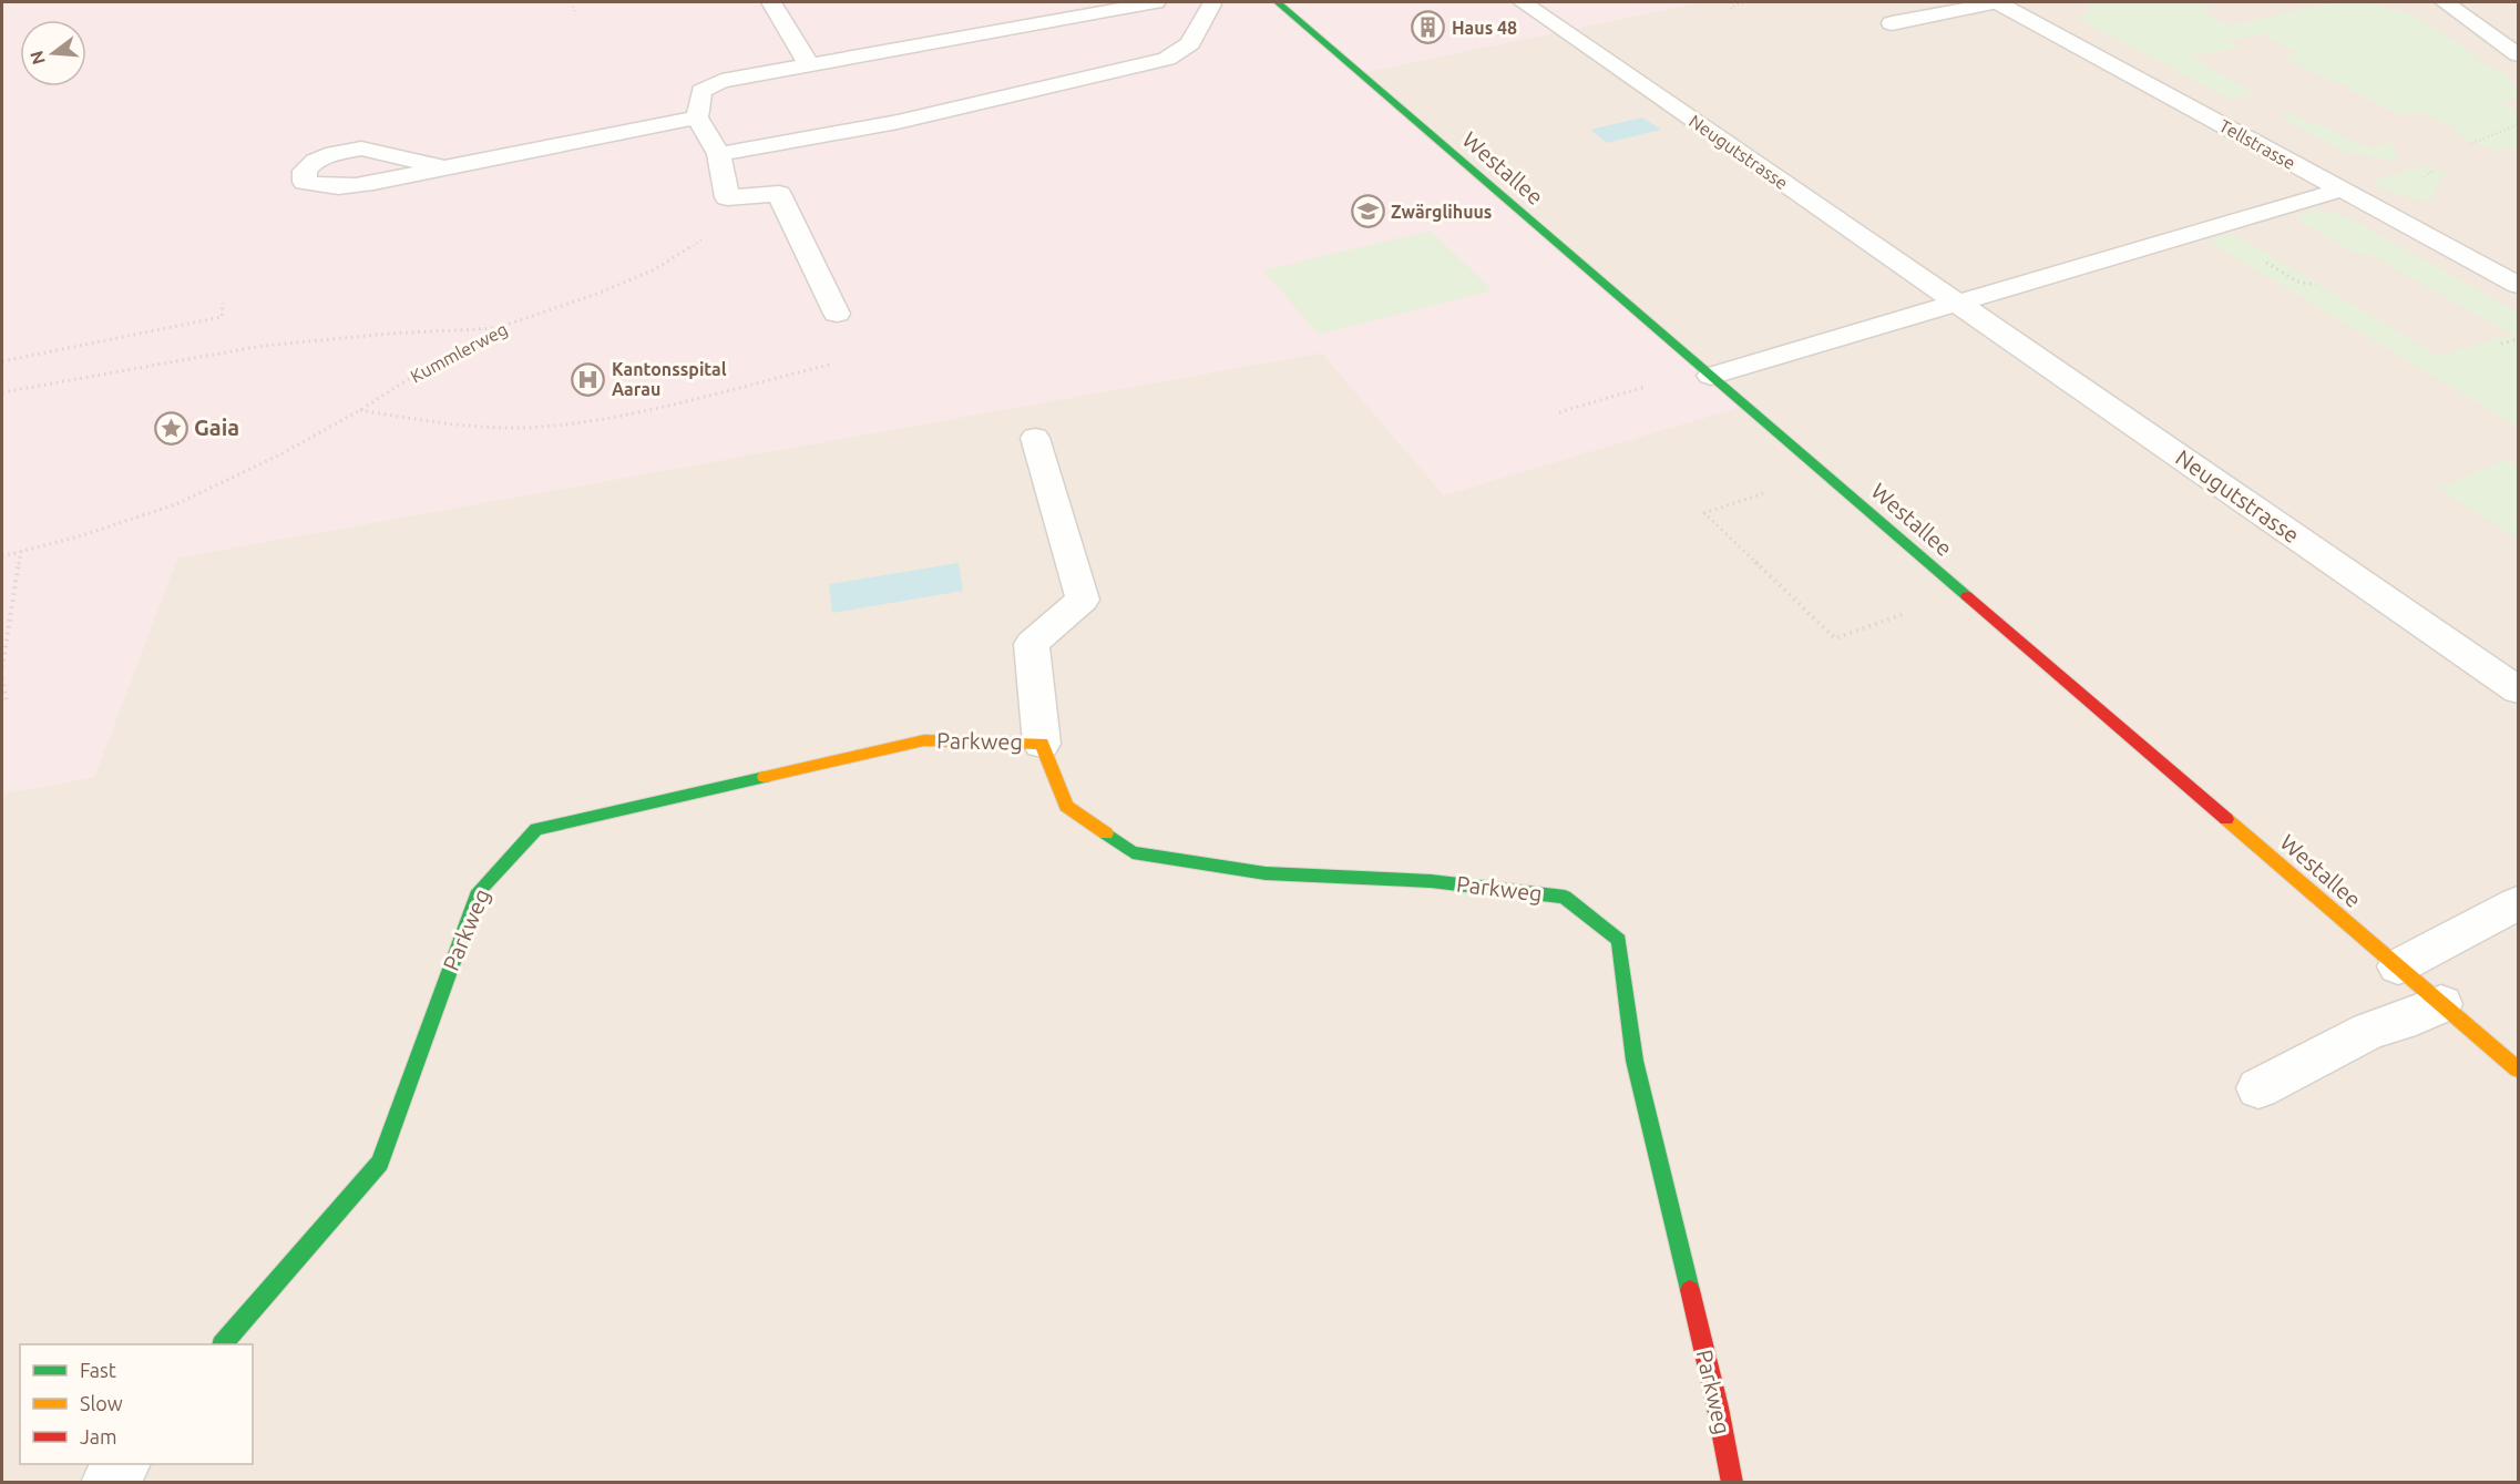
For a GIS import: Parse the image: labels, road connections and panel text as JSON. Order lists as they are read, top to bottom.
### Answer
{
  "streets": {
    "street": [
      "Tellstrasse",
      "Neugutstrasse",
      "Westallee",
      "Parkweg"
    ],
    "path": ["Kummlerweg"]
  },
  "places": {
    "building": ["Haus 48"],
    "school or university": ["Zwärglihuus"],
    "hospital": ["Kantonsspital Aarau"],
    "place": ["Gaia"]
  },
  "legend": ["Fast", "Slow", "Jam"],
  "north": "left"
}
